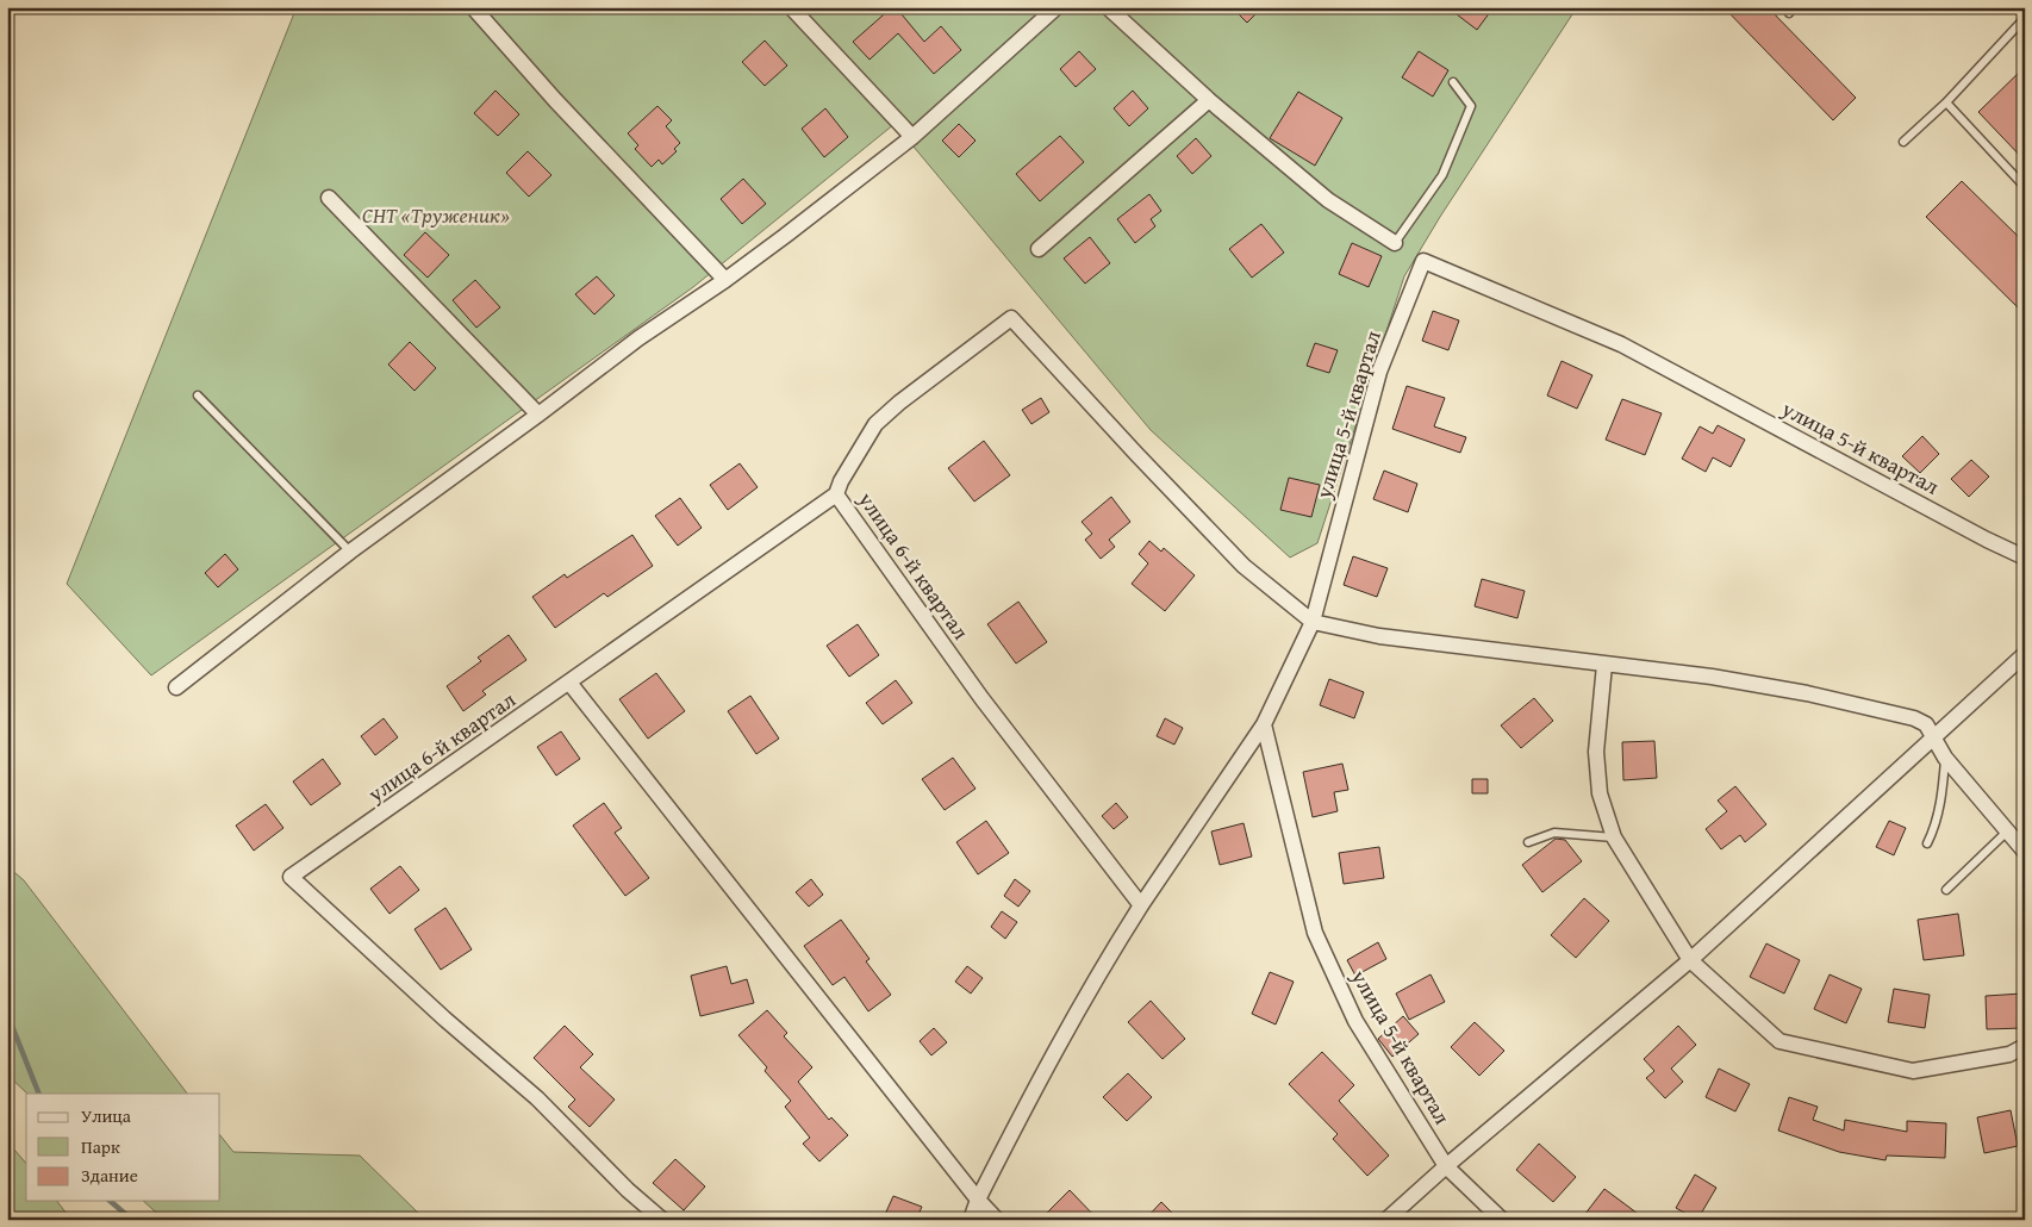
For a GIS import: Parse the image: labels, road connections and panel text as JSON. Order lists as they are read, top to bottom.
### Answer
{
  "streets": {
    "street": ["улица 5-й квартал", "улица 6-й квартал"]
  },
  "parks": ["СНТ «Труженик»"],
  "legend": ["Улица", "Парк", "Здание"]
}
